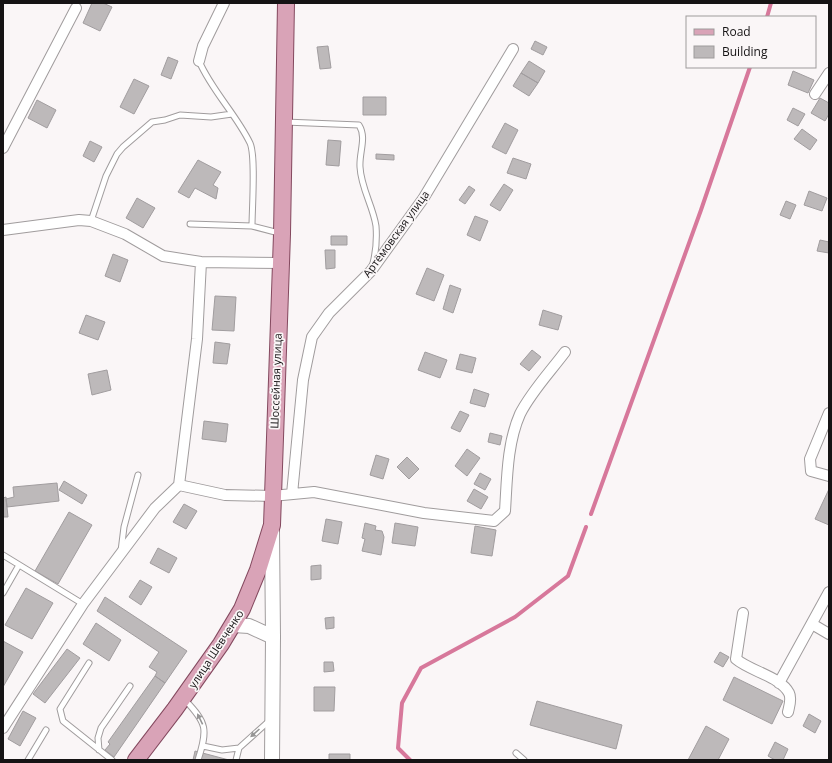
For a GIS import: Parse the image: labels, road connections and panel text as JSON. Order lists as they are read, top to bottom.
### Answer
{
  "streets": {
    "main road": ["Шоссейная улица", "улица Шевченко"],
    "street": ["Артёмовская улица"]
  },
  "crossings": [
    ["Шоссейная улица", "улица Шевченко"]
  ],
  "legend": ["Road", "Building"]
}
